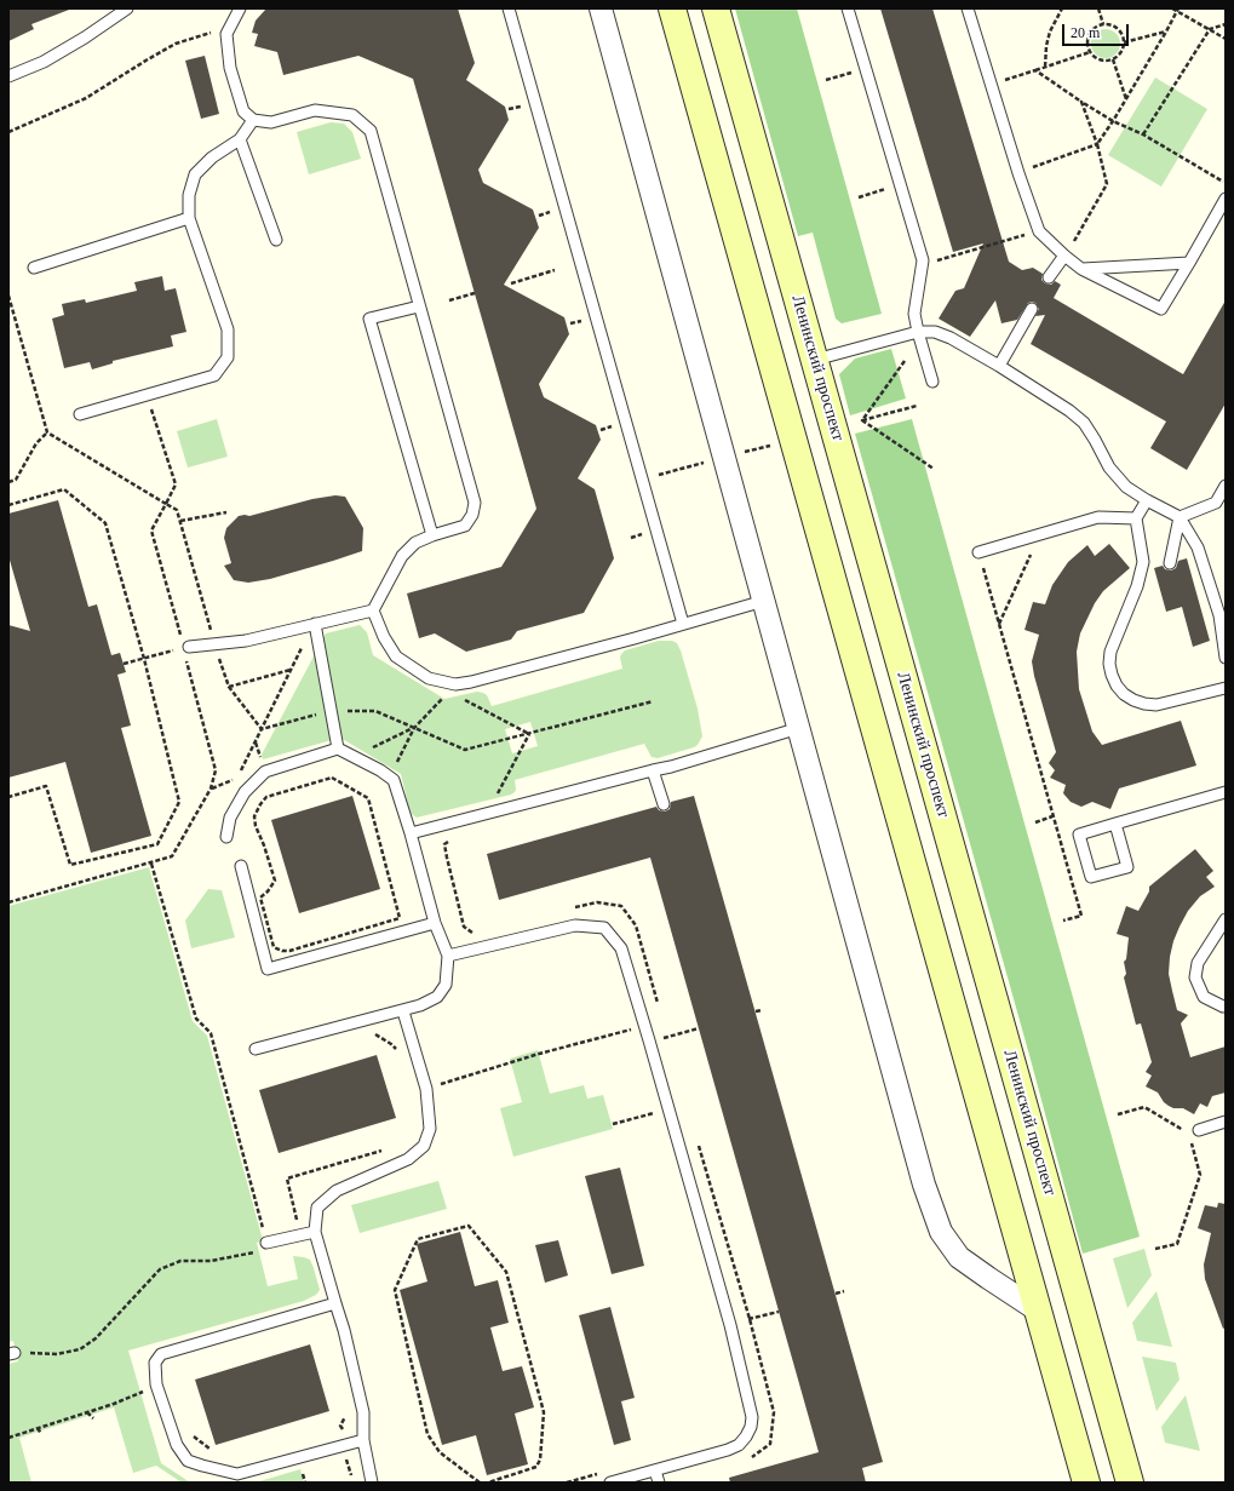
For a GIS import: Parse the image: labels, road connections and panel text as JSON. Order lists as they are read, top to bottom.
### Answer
{
  "streets": {
    "main road": ["Ленинский проспект"]
  },
  "scale_bar": "20 m"
}
